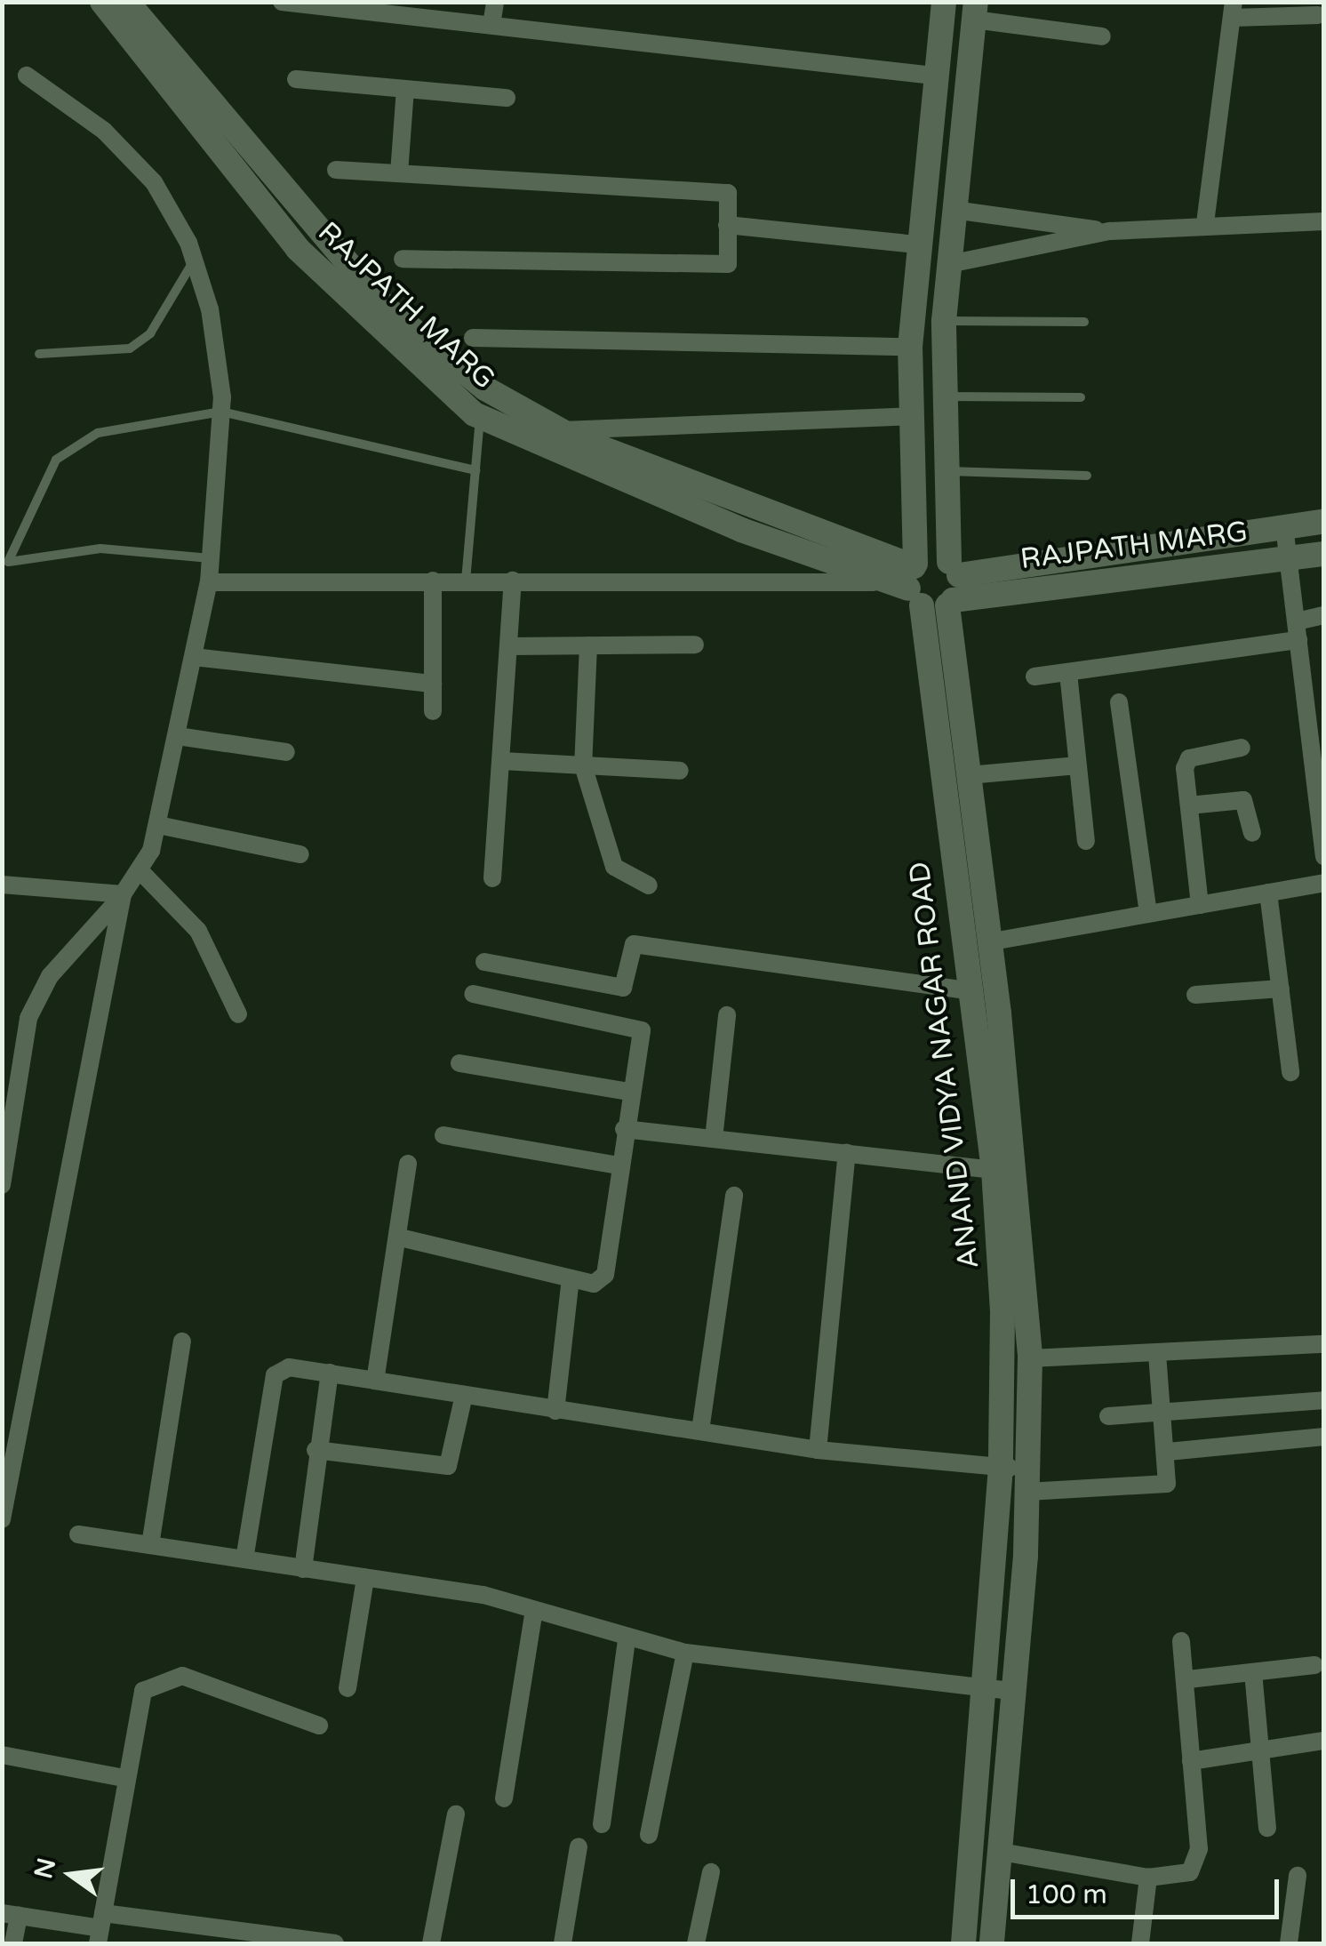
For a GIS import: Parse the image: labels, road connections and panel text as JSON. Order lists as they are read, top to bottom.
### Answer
{
  "streets": {
    "main road": ["RAJPATH MARG", "ANAND VIDYA NAGAR ROAD"]
  },
  "crossings": [
    ["RAJPATH MARG", "ANAND VIDYA NAGAR ROAD"]
  ],
  "scale_bar": "100 m",
  "north": "left"
}
